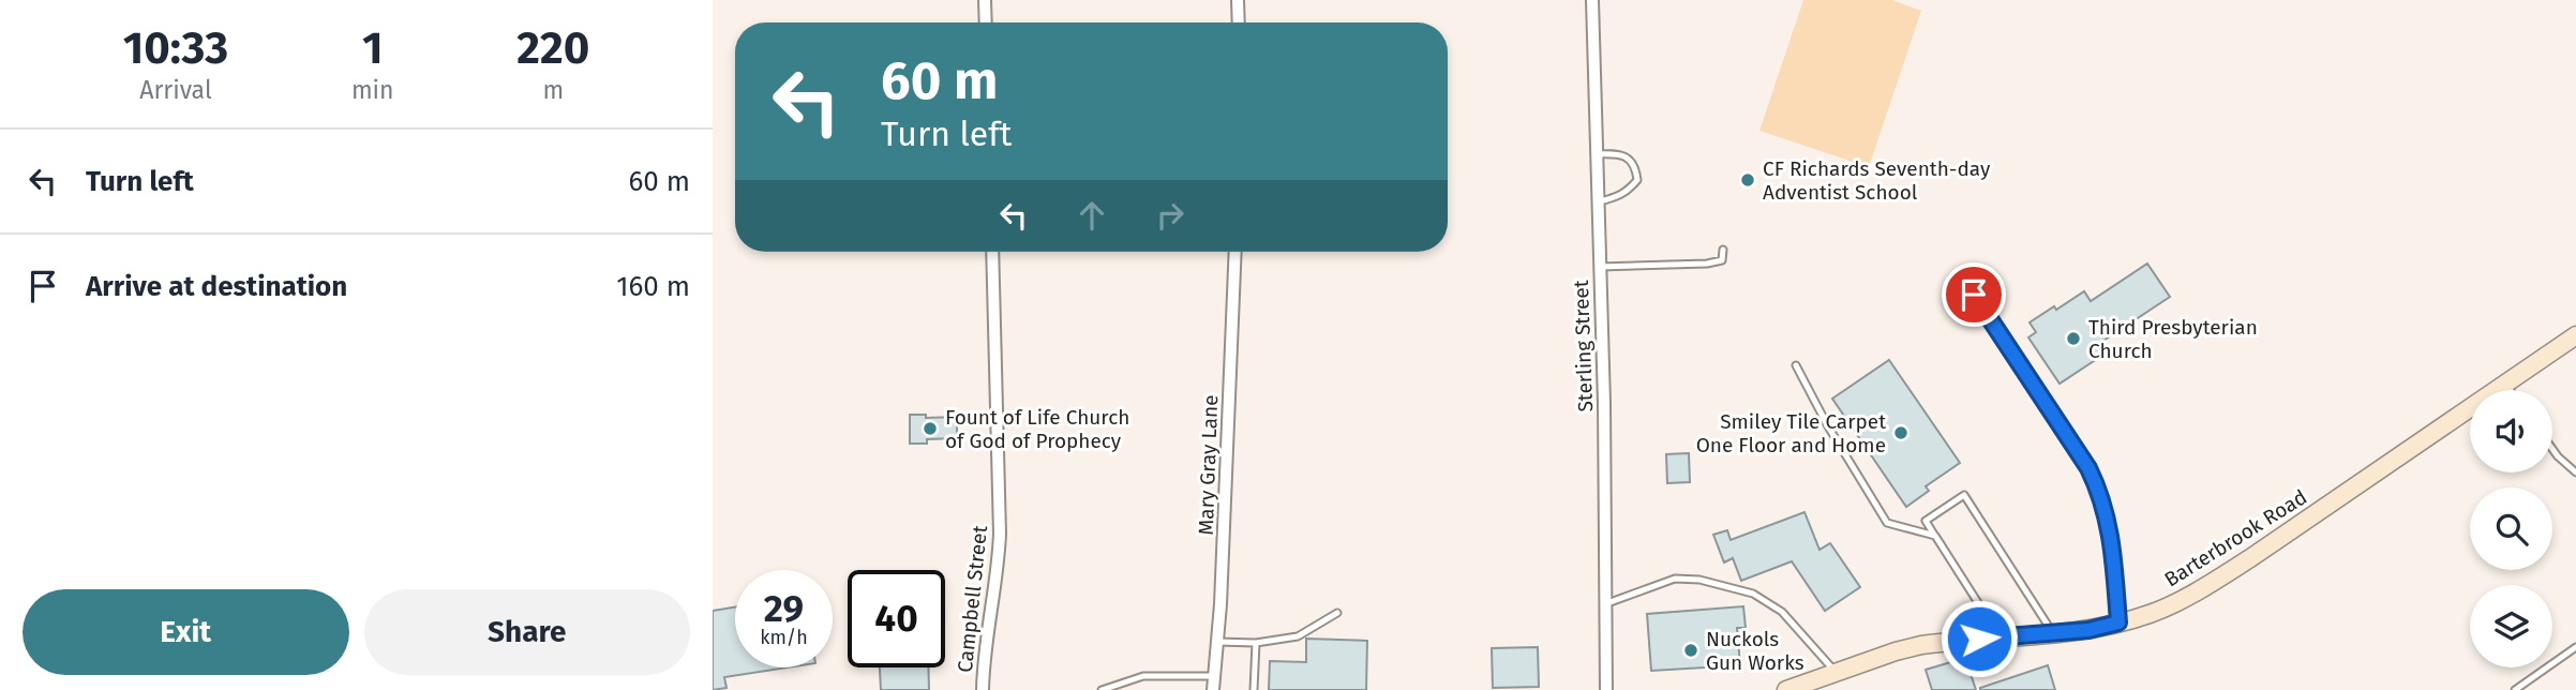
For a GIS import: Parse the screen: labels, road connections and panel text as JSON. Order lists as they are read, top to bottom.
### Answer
{
  "streets": {
    "street": [
      "Sterling Street",
      "Mary Gray Lane",
      "Barterbrook Road",
      "Campbell Street"
    ]
  },
  "places": [
    "CF Richards Seventh-day Adventist School",
    "Third Presbyterian Church",
    "Fount of Life Church of God of Prophecy",
    "Smiley Tile Carpet One Floor and Home",
    "Nuckols Gun Works"
  ],
  "page": {
    "eta": [
      "10:33",
      "Arrival",
      "1",
      "min",
      "220",
      "m"
    ],
    "turn": ["60 m", "Turn left"],
    "list": [
      {
        "name": "Turn left",
        "value": "60 m"
      },
      {
        "name": "Arrive at destination",
        "value": "160 m"
      }
    ],
    "speed": "29 km/h",
    "limit": "40",
    "buttons": ["Exit", "Share"]
  }
}
